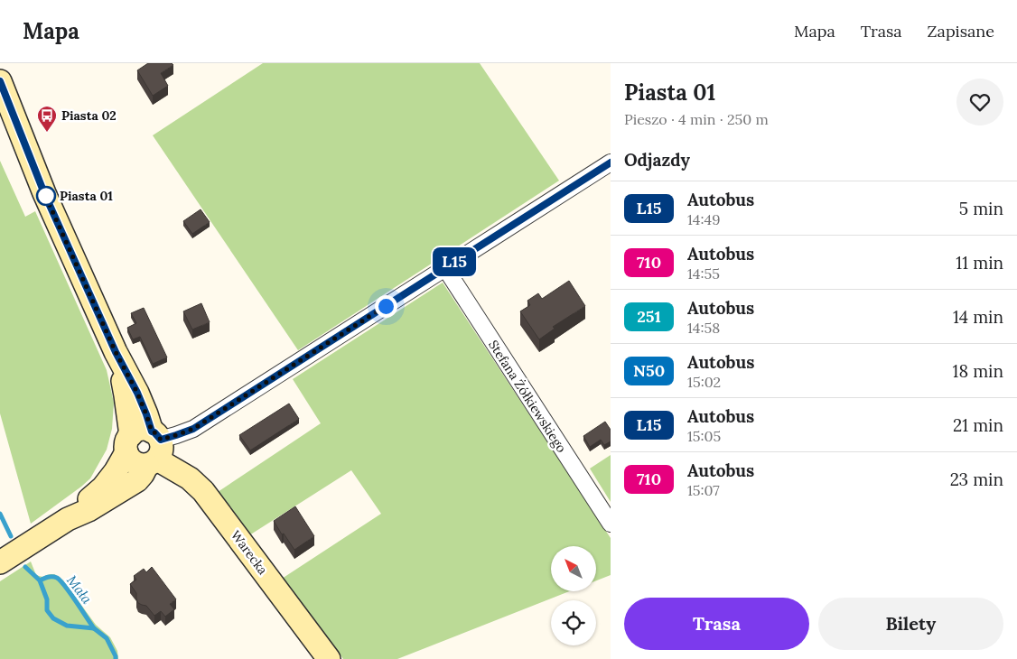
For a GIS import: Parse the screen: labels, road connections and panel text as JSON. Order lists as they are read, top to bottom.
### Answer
{
  "streets": {
    "street": ["Stefana Żółkiewskiego", "Warecka"]
  },
  "water": ["Mała"],
  "places": {
    "bus stop": ["Piasta 02"],
    "other": ["Piasta 01"]
  },
  "lines": ["bus line L15"],
  "north": "top left",
  "page": {
    "header": "Mapa",
    "nav": ["Mapa", "Trasa", "Zapisane"],
    "on_map": "L15",
    "heading": [
      ["Piasta 01", "Pieszo · 4 min · 250 m"],
      "Odjazdy"
    ],
    "list": [
      {
        "mark": "L15",
        "name": "Autobus",
        "note": "14:49",
        "value": "5 min"
      },
      {
        "mark": "710",
        "name": "Autobus",
        "note": "14:55",
        "value": "11 min"
      },
      {
        "mark": "251",
        "name": "Autobus",
        "note": "14:58",
        "value": "14 min"
      },
      {
        "mark": "N50",
        "name": "Autobus",
        "note": "15:02",
        "value": "18 min"
      },
      {
        "mark": "L15",
        "name": "Autobus",
        "note": "15:05",
        "value": "21 min"
      },
      {
        "mark": "710",
        "name": "Autobus",
        "note": "15:07",
        "value": "23 min"
      }
    ],
    "buttons": ["Trasa", "Bilety"]
  }
}
